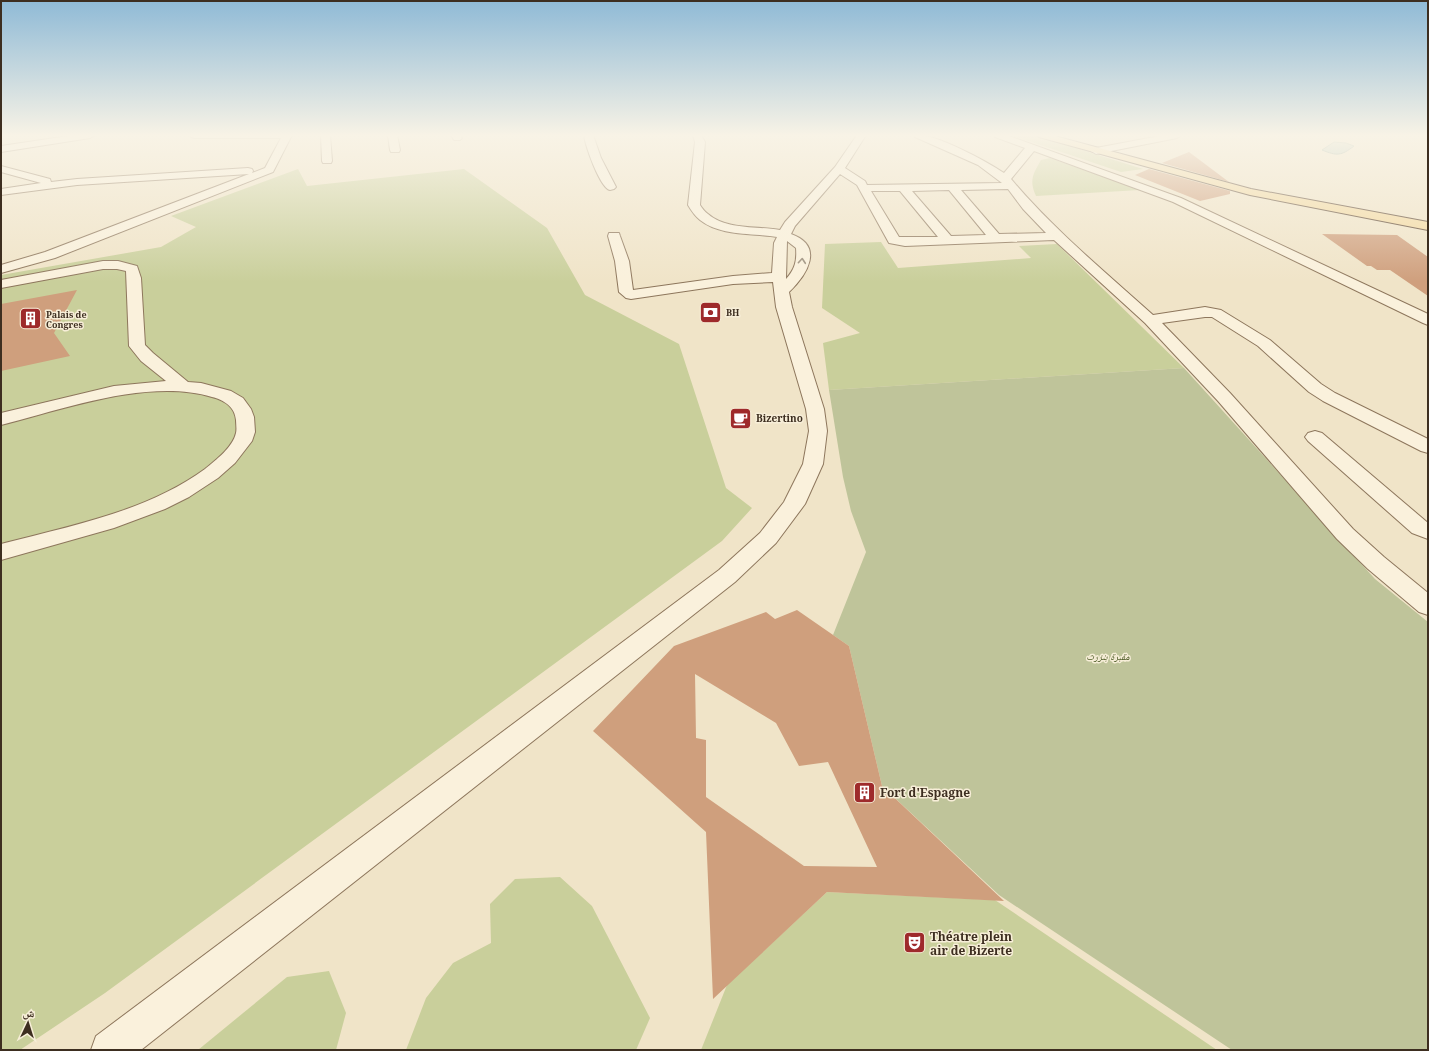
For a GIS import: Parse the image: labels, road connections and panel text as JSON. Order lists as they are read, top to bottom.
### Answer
{
  "parks": ["مقبرة بنزرت"],
  "places": {
    "bank": ["BH"],
    "building": ["Palais de Congres", "Fort d'Espagne"],
    "cafe": ["Bizertino"],
    "theatre": ["Théatre plein air de Bizerte"]
  },
  "north": "top"
}
